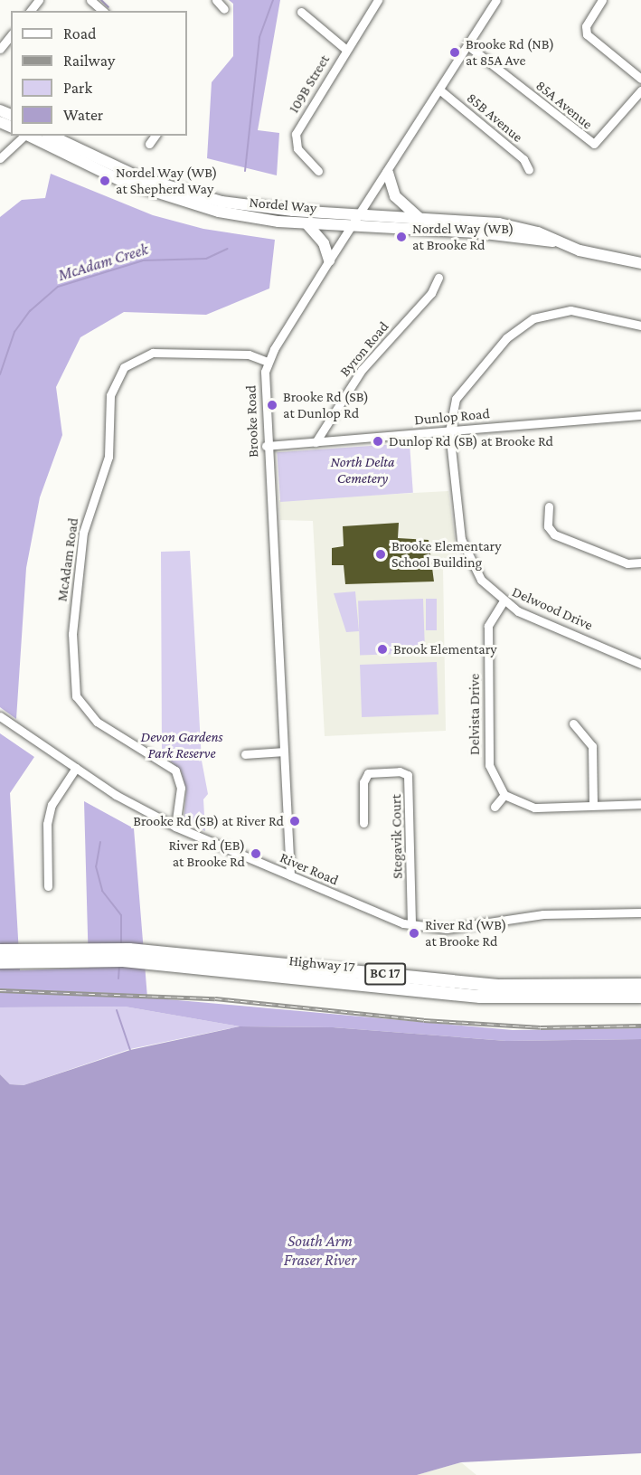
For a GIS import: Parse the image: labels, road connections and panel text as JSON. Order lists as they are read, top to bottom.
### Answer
{
  "streets": {
    "highway": ["Highway 17", "BC 17"],
    "main road": ["Nordel Way"],
    "street": [
      "109B Street",
      "85A Avenue",
      "85B Avenue",
      "Byron Road",
      "Dunlop Road",
      "Brooke Road",
      "McAdam Road",
      "Delwood Drive",
      "Delvista Drive",
      "Stegavik Court",
      "River Road"
    ]
  },
  "crossings": [
    ["85A Avenue", "Brooke Road"],
    ["85B Avenue", "Brooke Road"],
    ["Nordel Way", "Brooke Road"],
    ["Byron Road", "Dunlop Road"],
    ["Dunlop Road", "Brooke Road"],
    ["Dunlop Road", "Delwood Drive"],
    ["Brooke Road", "McAdam Road"],
    ["Brooke Road", "River Road"],
    ["McAdam Road", "River Road"],
    ["Delwood Drive", "Delvista Drive"],
    ["Stegavik Court", "River Road"]
  ],
  "water": ["McAdam Creek", "South Arm Fraser River"],
  "parks": ["North Delta Cemetery", "Devon Gardens Park Reserve"],
  "places": [
    "Brooke Rd (NB) at 85A Ave",
    "Nordel Way (WB) at Shepherd Way",
    "Nordel Way (WB) at Brooke Rd",
    "Brooke Rd (SB) at Dunlop Rd",
    "Dunlop Rd (SB) at Brooke Rd",
    "Brooke Elementary School Building",
    "Brook Elementary",
    "Brooke Rd (SB) at River Rd",
    "River Rd (EB) at Brooke Rd",
    "River Rd (WB) at Brooke Rd"
  ],
  "legend": [
    "Road",
    "Railway",
    "Park",
    "Water"
  ]
}
